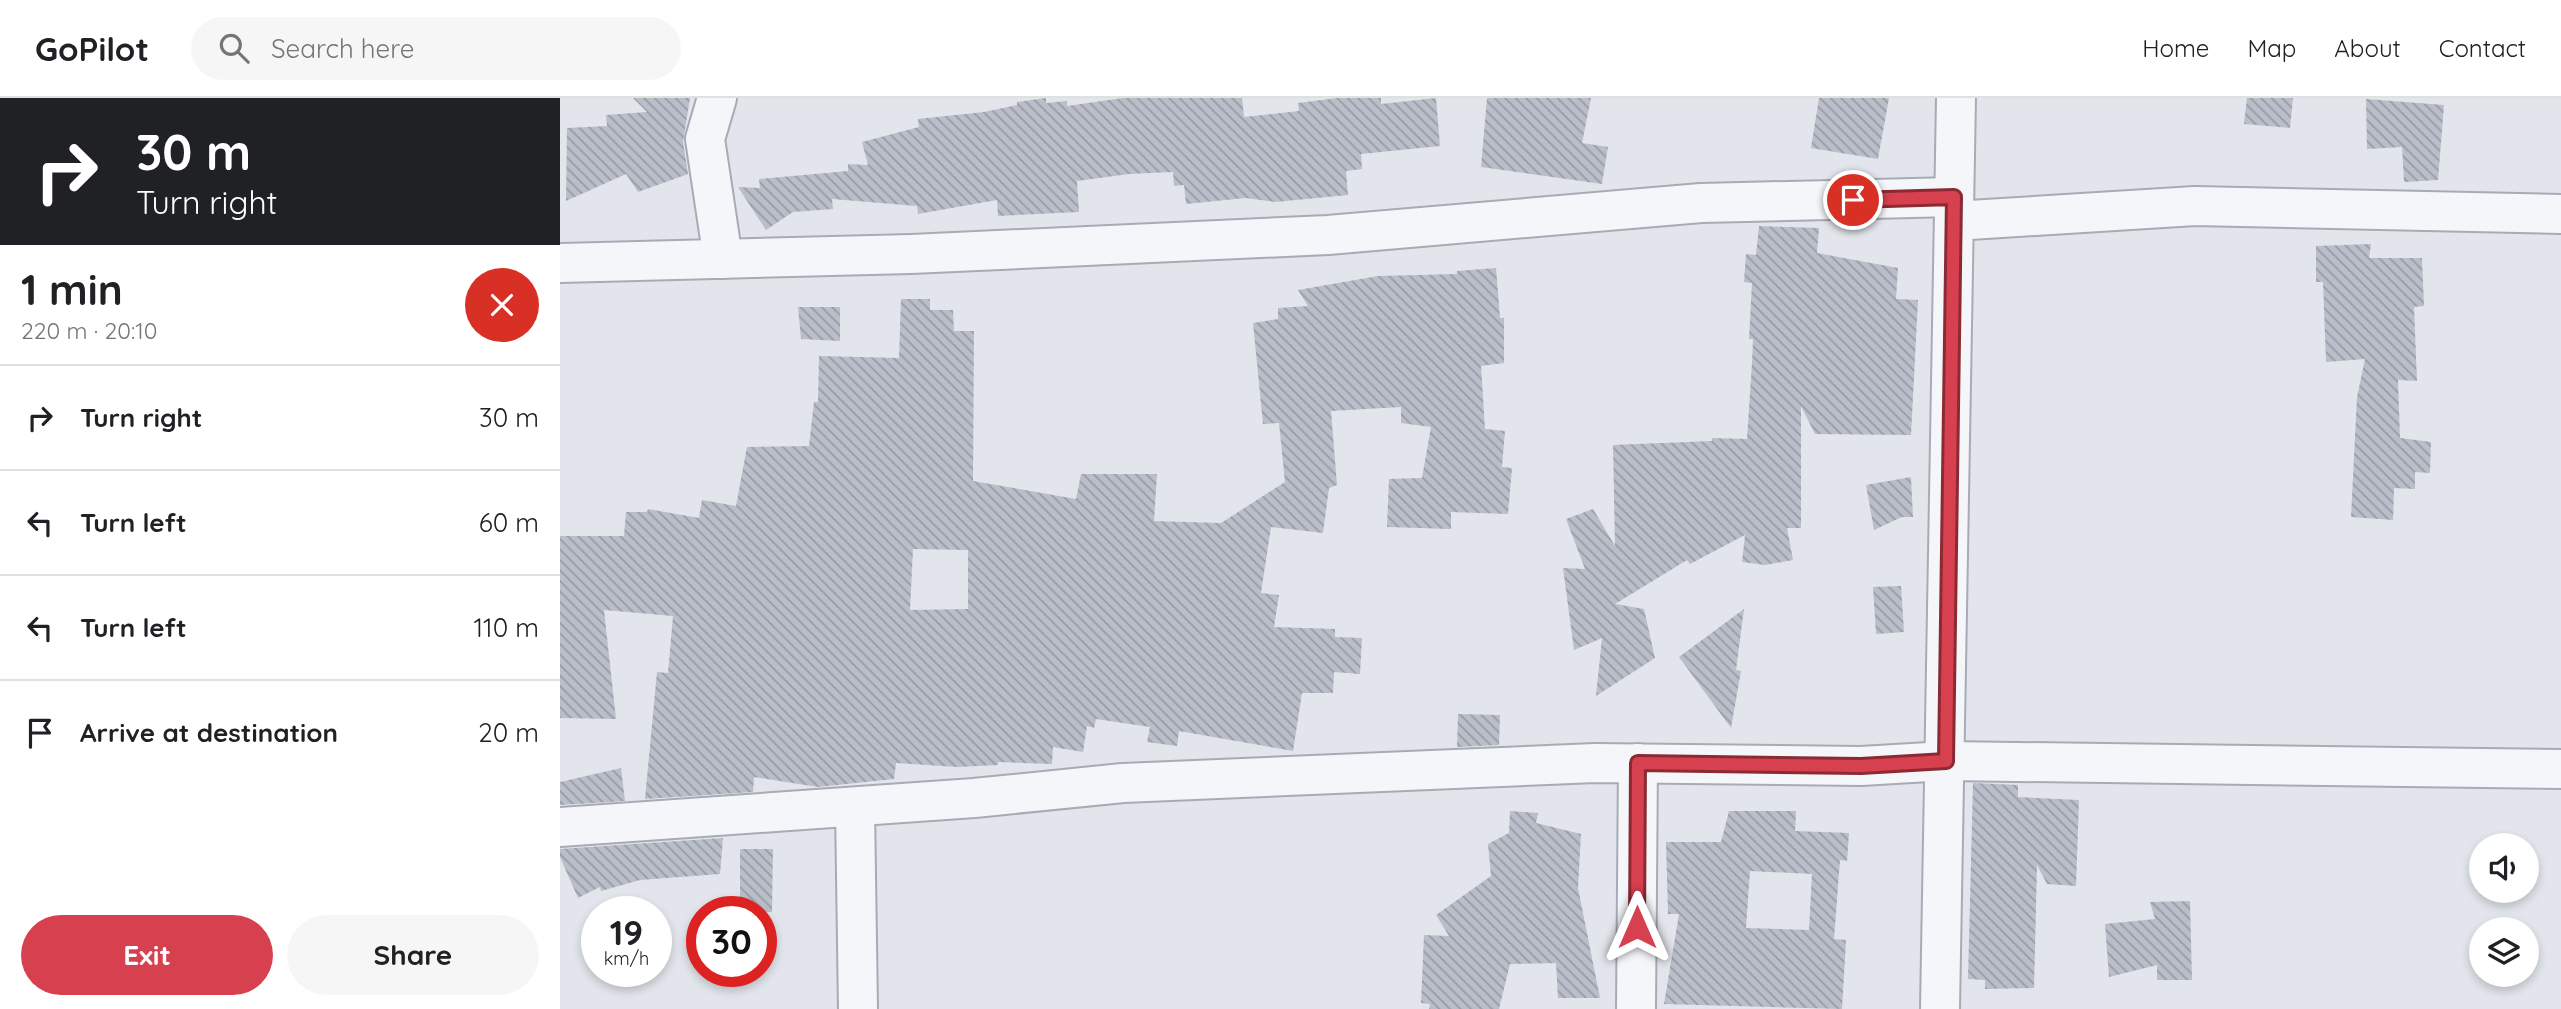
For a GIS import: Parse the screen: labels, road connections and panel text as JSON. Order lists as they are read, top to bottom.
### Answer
{
  "page": {
    "header": "GoPilot",
    "search": "Search here",
    "nav": [
      "Home",
      "Map",
      "About",
      "Contact"
    ],
    "turn": ["30 m", "Turn right"],
    "heading": ["1 min", "220 m · 20:10"],
    "list": [
      {
        "name": "Turn right",
        "value": "30 m"
      },
      {
        "name": "Turn left",
        "value": "60 m"
      },
      {
        "name": "Turn left",
        "value": "110 m"
      },
      {
        "name": "Arrive at destination",
        "value": "20 m"
      }
    ],
    "speed": "19 km/h",
    "limit": "30",
    "buttons": ["Exit", "Share"]
  }
}
